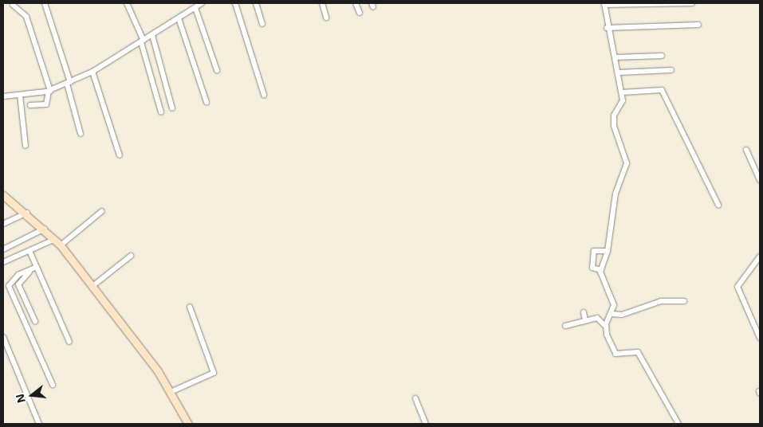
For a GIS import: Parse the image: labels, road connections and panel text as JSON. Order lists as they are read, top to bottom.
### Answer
{
  "north": "left"
}
